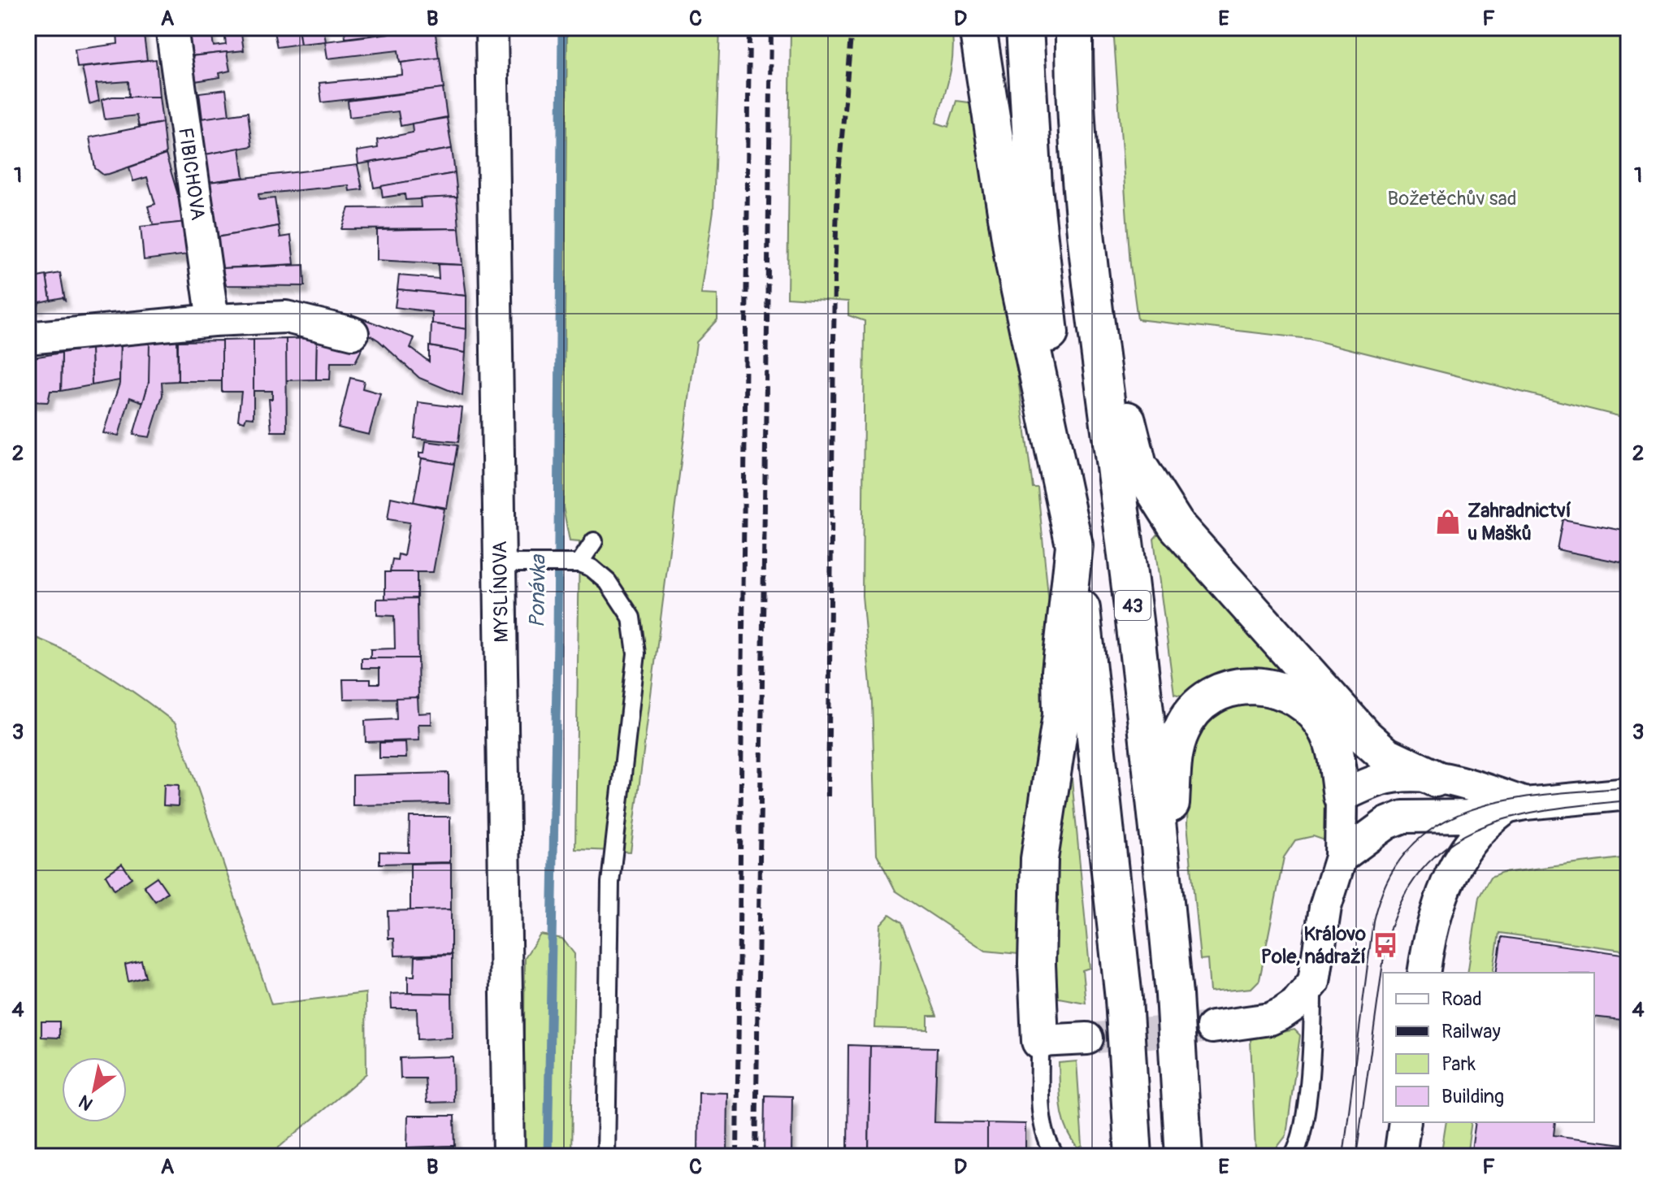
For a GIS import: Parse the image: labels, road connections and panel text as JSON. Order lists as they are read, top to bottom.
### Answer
{
  "streets": {
    "highway": ["43"],
    "street": ["FIBICHOVA", "MYSLÍNOVA"]
  },
  "water": ["Ponávka"],
  "parks": ["Božetěchův sad"],
  "places": {
    "shop": ["Zahradnictví u Mašků"],
    "bus stop": ["Královo Pole, nádraží"]
  },
  "legend": [
    "Road",
    "Railway",
    "Park",
    "Building"
  ],
  "north": "bottom left",
  "grid": {
    "columns": [
      "A",
      "B",
      "C",
      "D",
      "E",
      "F"
    ],
    "rows": [
      "1",
      "2",
      "3",
      "4"
    ]
  }
}
